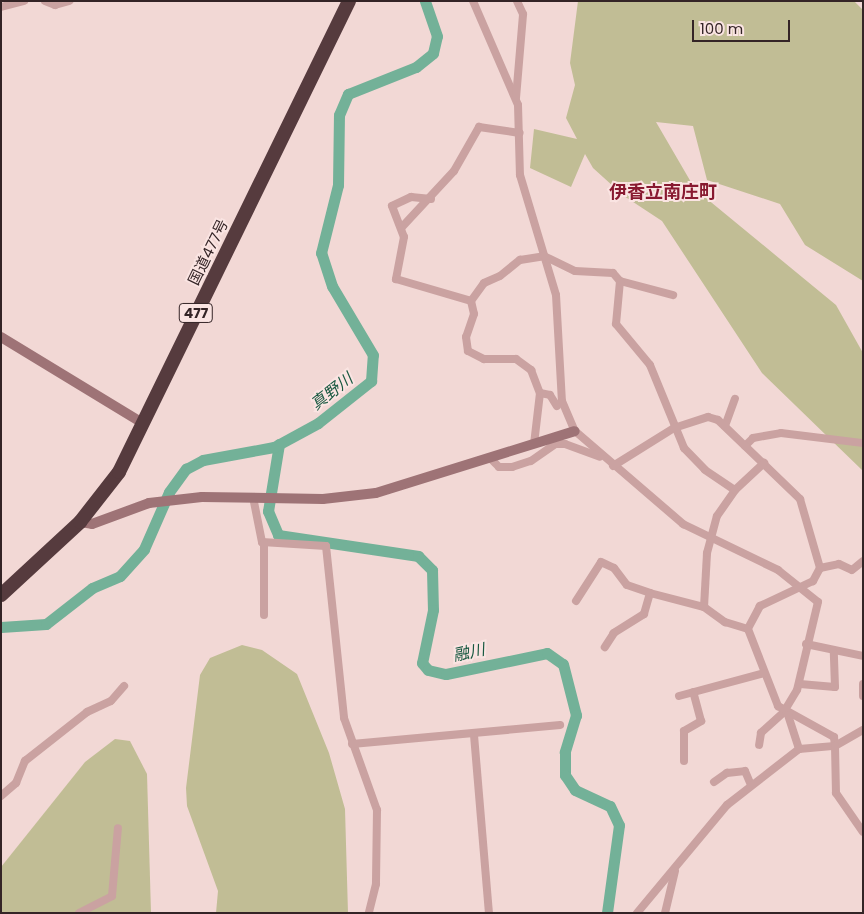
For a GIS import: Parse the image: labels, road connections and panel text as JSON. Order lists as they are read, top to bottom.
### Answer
{
  "streets": {
    "highway": ["国道477号", "477"]
  },
  "districts": ["伊香立南庄町"],
  "water": ["真野川", "融川"],
  "scale_bar": "100 m"
}
